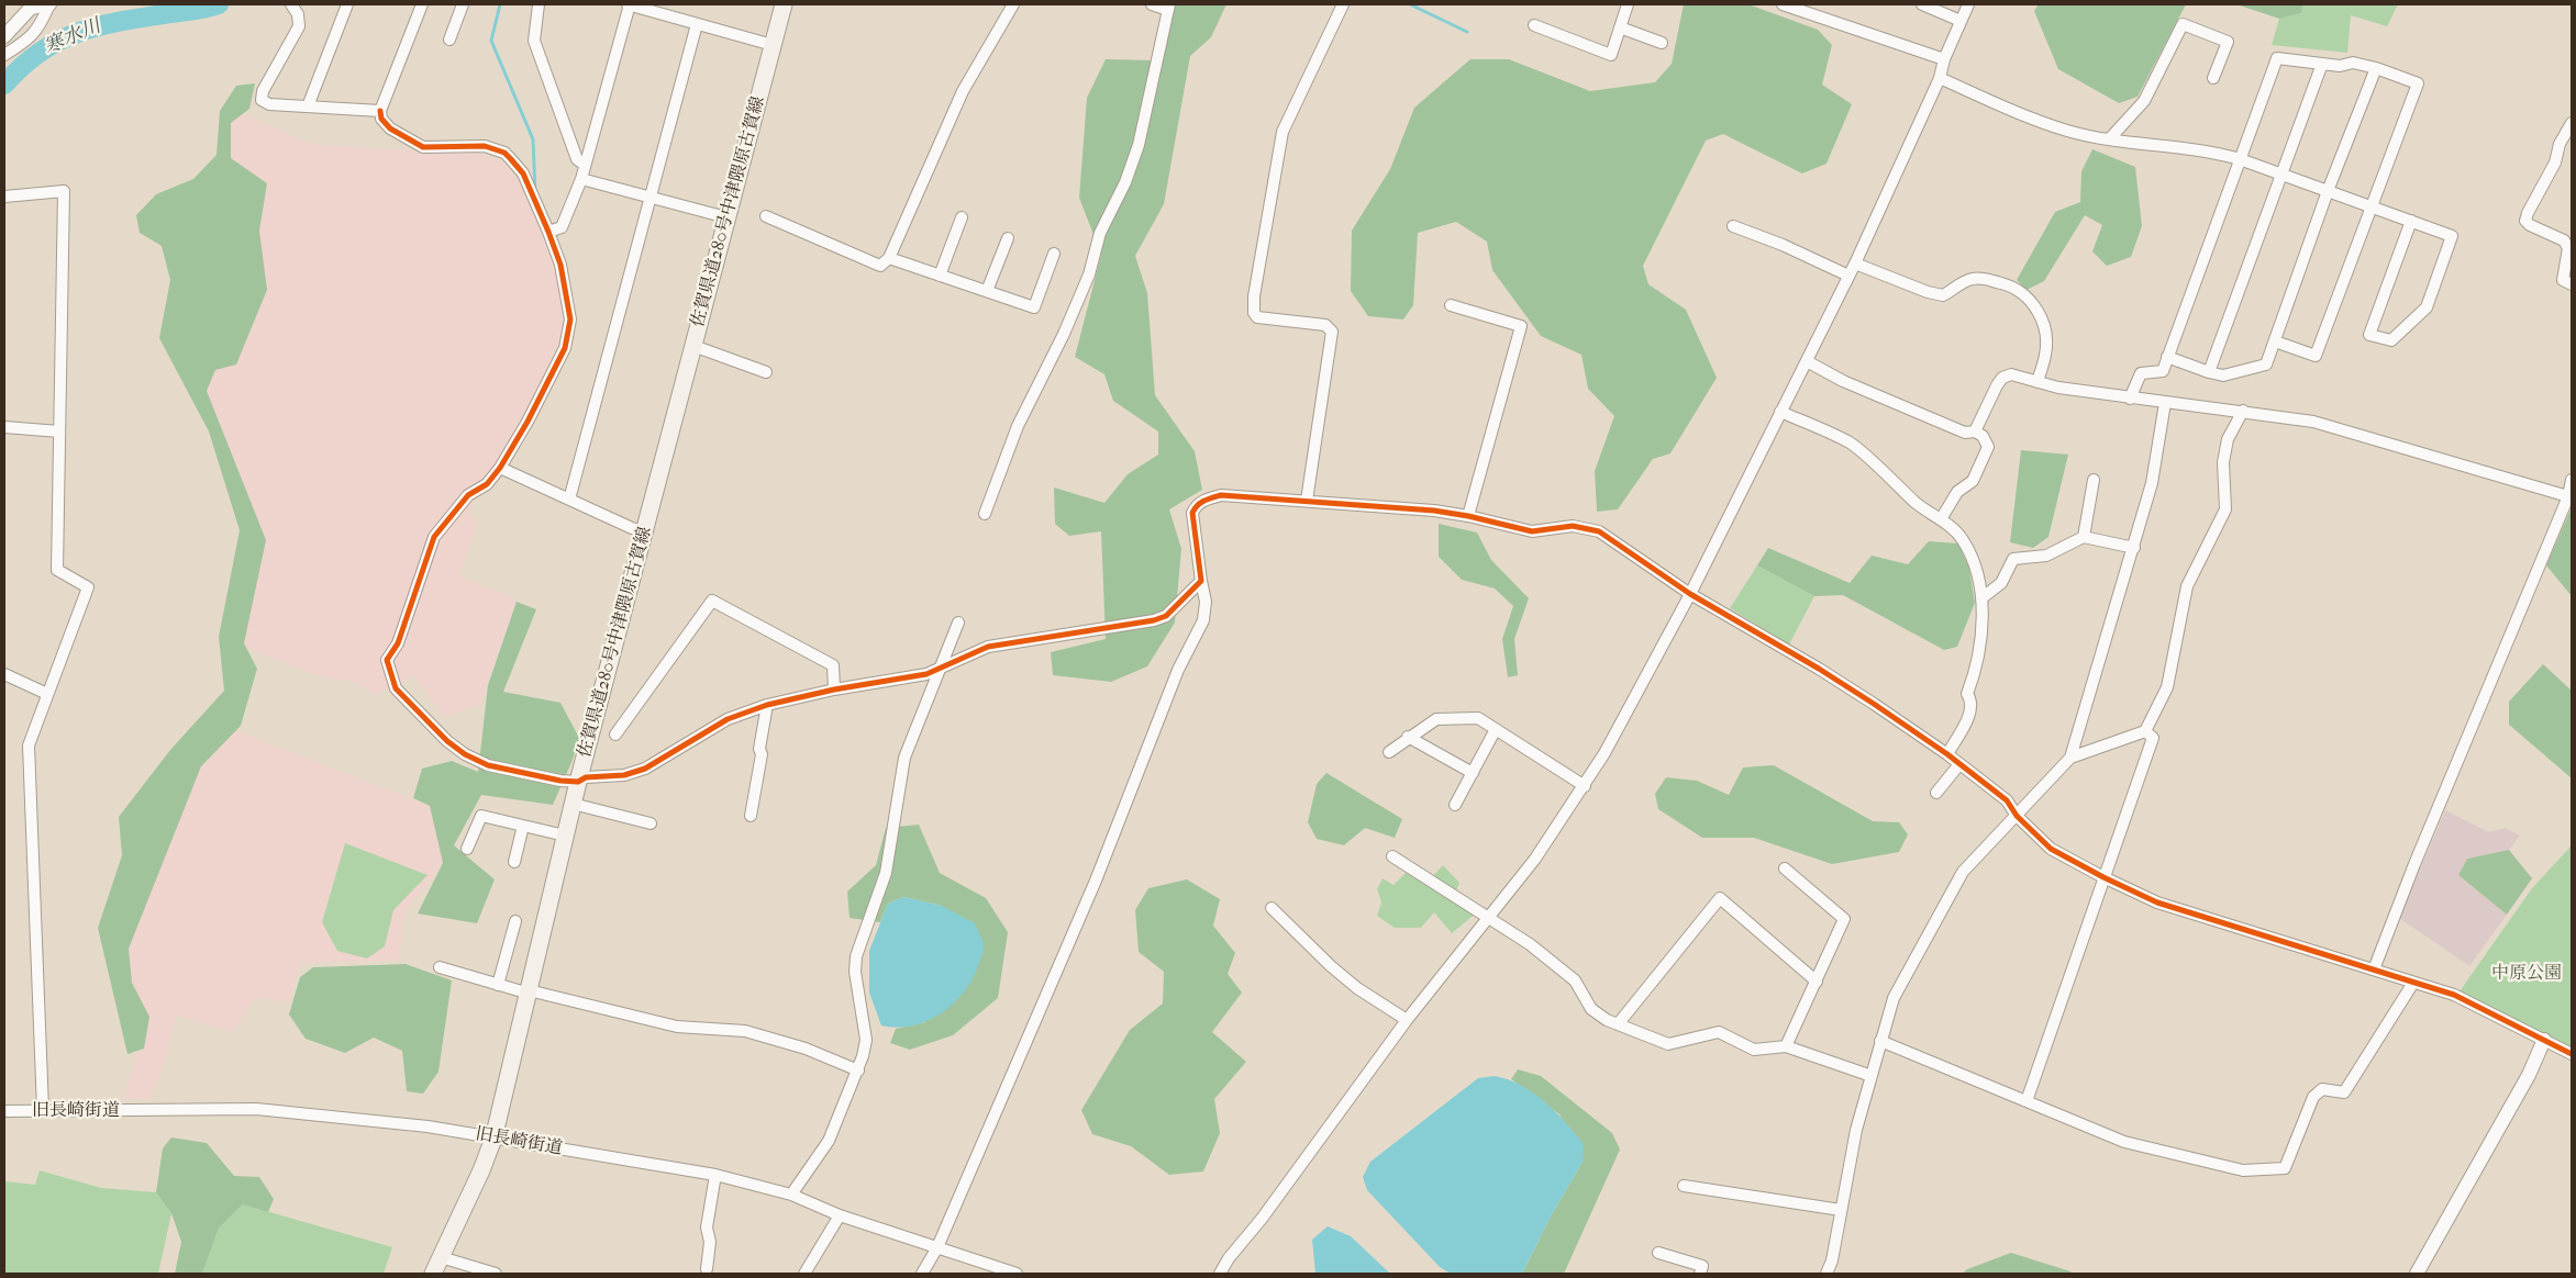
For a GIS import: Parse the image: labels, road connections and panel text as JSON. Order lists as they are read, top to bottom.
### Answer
{
  "streets": {
    "main road": ["佐賀県道280号中津隈原古賀線"],
    "street": ["旧長崎街道"]
  },
  "crossings": [
    ["佐賀県道280号中津隈原古賀線", "旧長崎街道"]
  ],
  "water": ["寒水川"],
  "parks": ["中原公園"]
}
